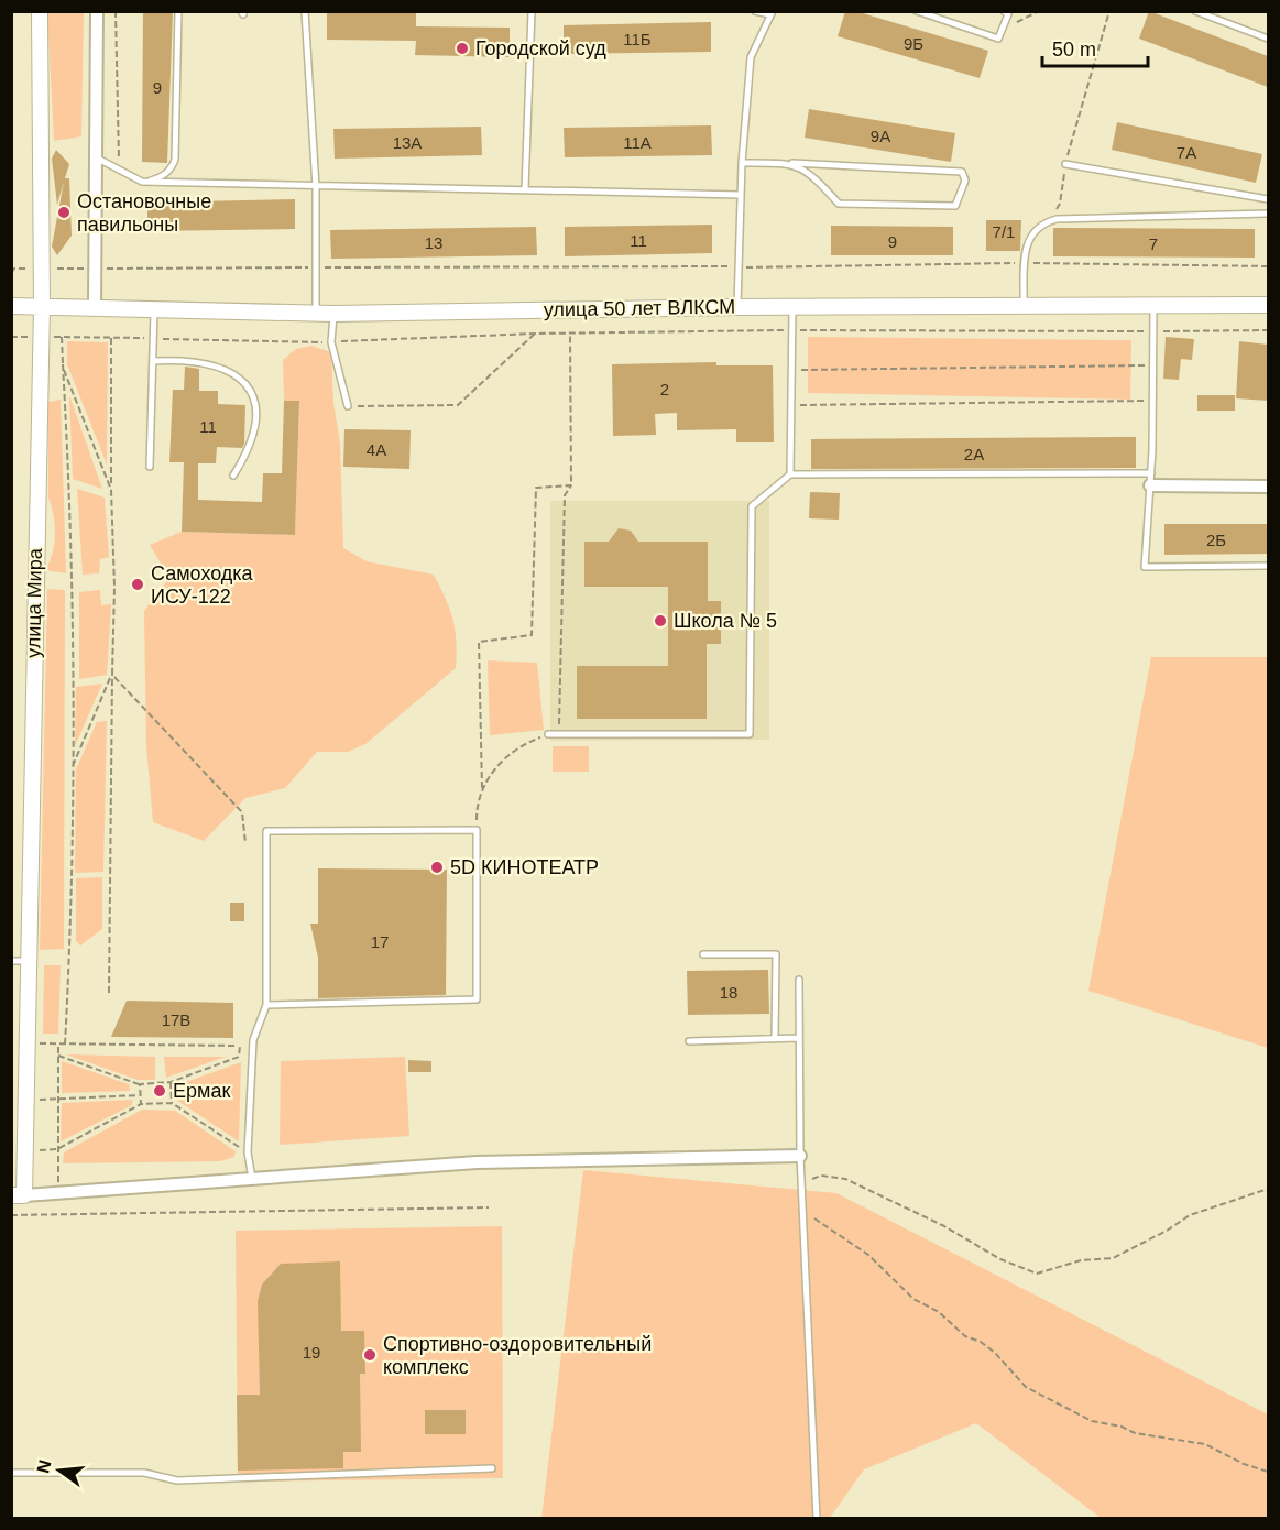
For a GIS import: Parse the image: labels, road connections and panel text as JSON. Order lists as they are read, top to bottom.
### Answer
{
  "streets": {
    "street": ["улица 50 лет ВЛКСМ", "улица Мира"]
  },
  "crossings": [
    ["улица 50 лет ВЛКСМ", "улица Мира"]
  ],
  "places": [
    "Городской суд",
    "Остановочные павильоны",
    "Самоходка ИСУ-122",
    "Школа № 5",
    "5D КИНОТЕАТР",
    "Ермак",
    "Спортивно-оздоровительный комплекс"
  ],
  "house_numbers": [
    "11Б",
    "9Б",
    "9",
    "9А",
    "13А",
    "11А",
    "7А",
    "7/1",
    "11",
    "9",
    "13",
    "7",
    "2",
    "11",
    "4А",
    "2А",
    "2Б",
    "17",
    "18",
    "17В",
    "19"
  ],
  "scale_bar": "50 m",
  "north": "left"
}
